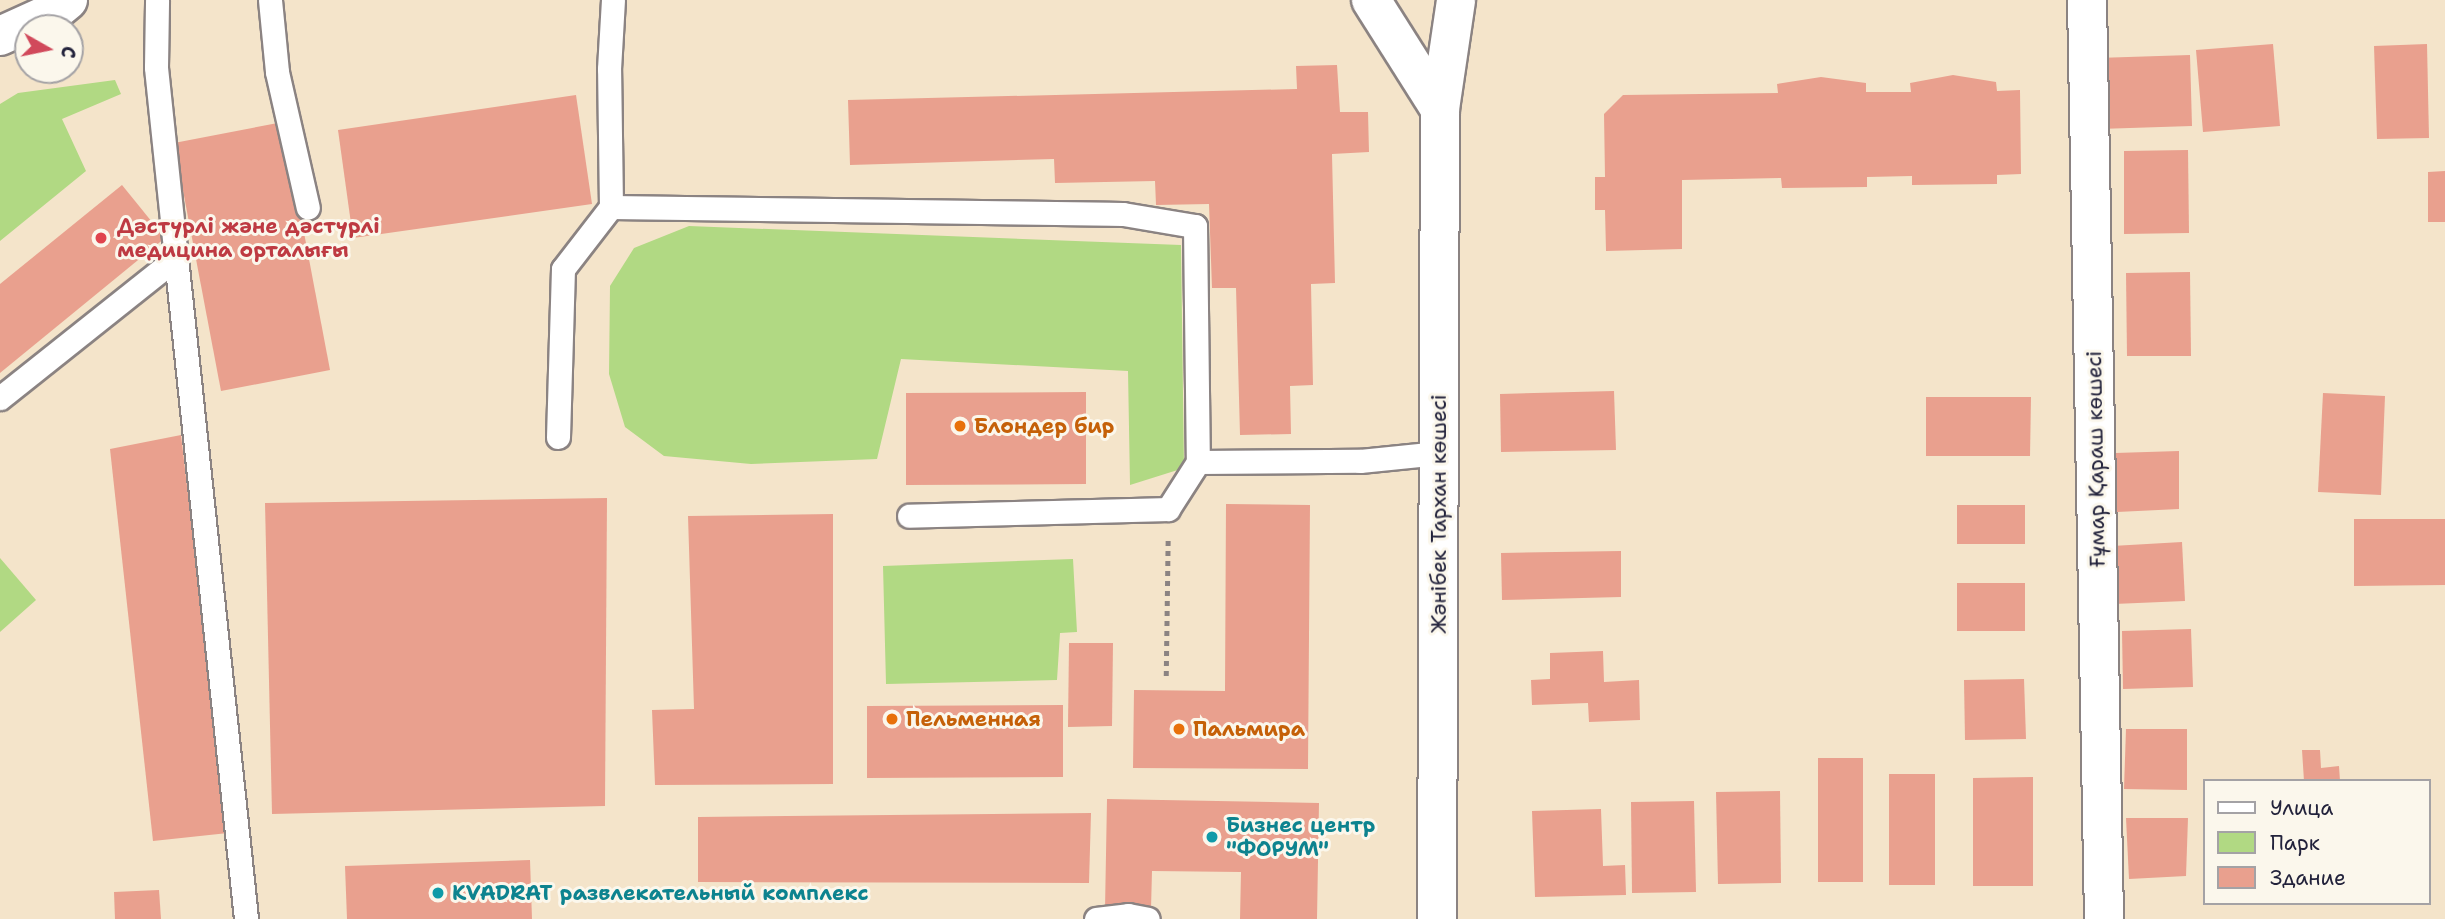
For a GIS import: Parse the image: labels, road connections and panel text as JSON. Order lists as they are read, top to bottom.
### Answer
{
  "streets": {
    "street": ["Ғұмар Қараш көшесі", "Жәнібек Тархан көшесі"]
  },
  "places": [
    "Дәстүрлі және дәстүрлі медицина орталығы",
    "Блондер бир",
    "Пельменная",
    "Пальмира",
    "Бизнес центр \"ФОРУМ\"",
    "KVADRAT развлекательный комплекс"
  ],
  "legend": ["Улица", "Парк", "Здание"],
  "north": "right"
}
